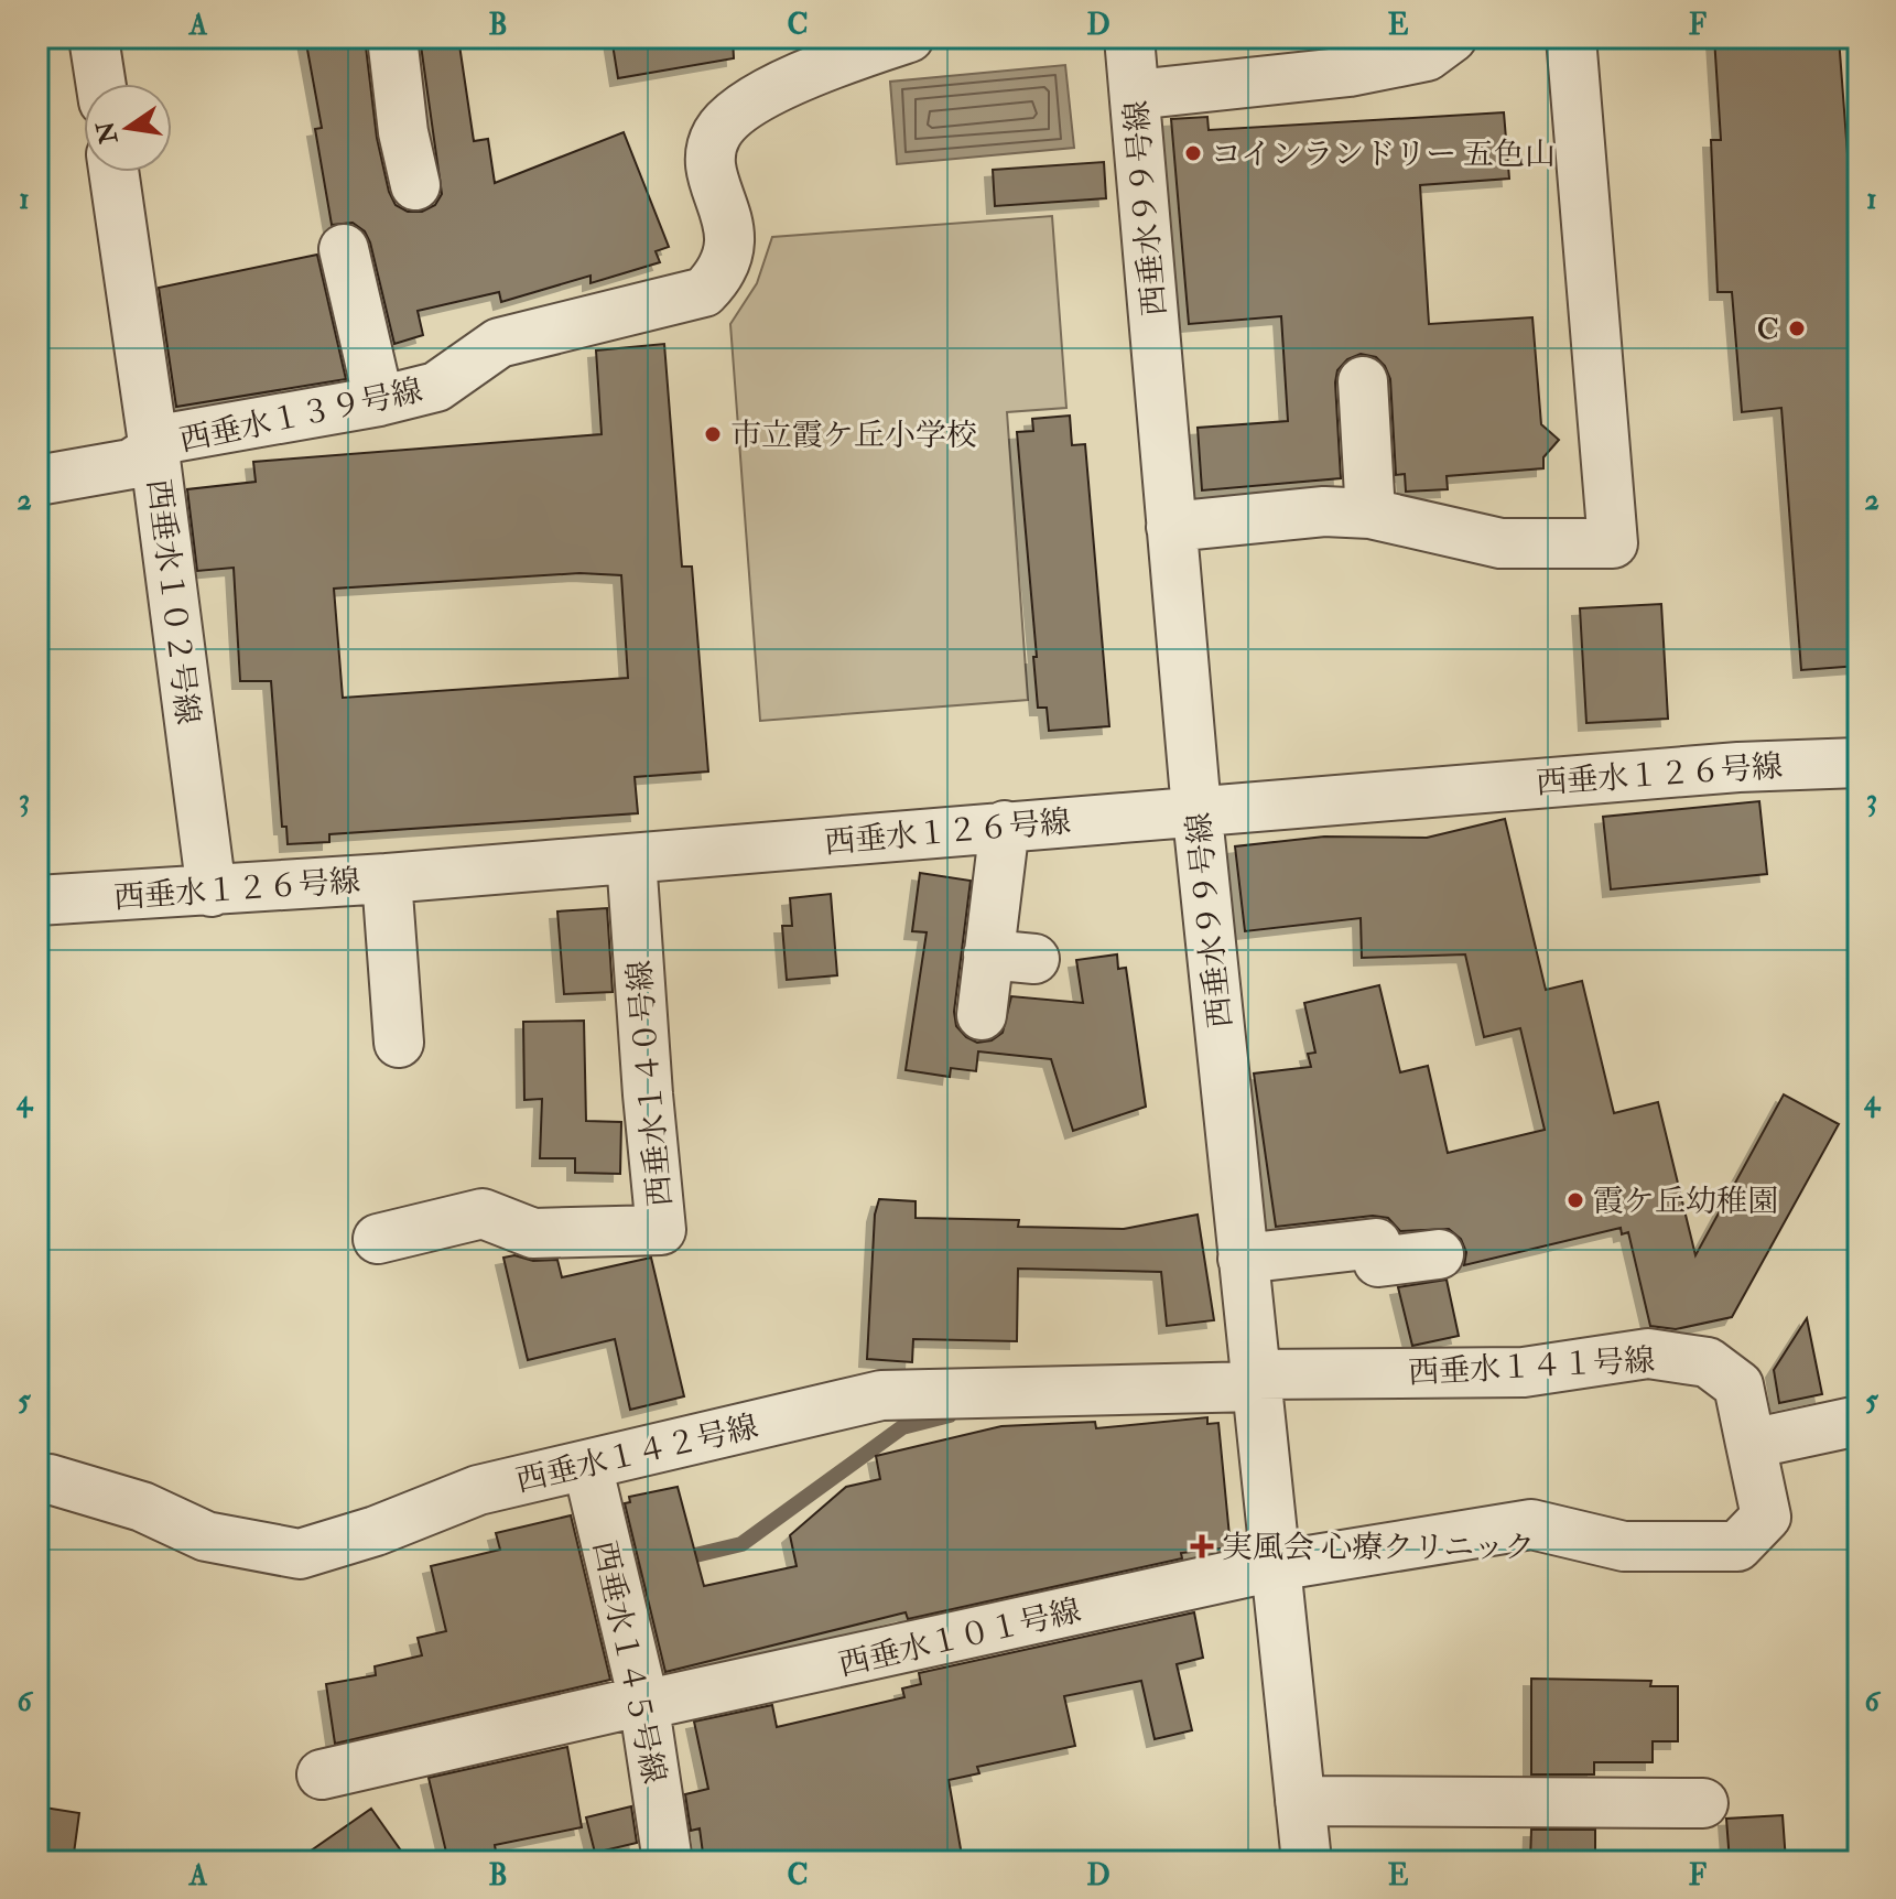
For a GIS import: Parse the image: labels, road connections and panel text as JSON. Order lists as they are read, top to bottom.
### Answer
{
  "streets": {
    "street": [
      "西垂水９９号線",
      "西垂水１３９号線",
      "西垂水１０２号線",
      "西垂水１２６号線",
      "西垂水１４０号線",
      "西垂水１４１号線",
      "西垂水１４２号線",
      "西垂水１０１号線",
      "西垂水１４５号線"
    ]
  },
  "crossings": [
    ["西垂水９９号線", "西垂水１２６号線"],
    ["西垂水９９号線", "西垂水１４１号線"],
    ["西垂水９９号線", "西垂水１４２号線"],
    ["西垂水９９号線", "西垂水１０１号線"],
    ["西垂水１３９号線", "西垂水１０２号線"],
    ["西垂水１０２号線", "西垂水１２６号線"],
    ["西垂水１２６号線", "西垂水１４０号線"],
    ["西垂水１４１号線", "西垂水１４２号線"],
    ["西垂水１４１号線", "西垂水１０１号線"],
    ["西垂水１４２号線", "西垂水１４５号線"],
    ["西垂水１０１号線", "西垂水１４５号線"]
  ],
  "places": {
    "other": [
      "コインランドリー 五色山",
      "C",
      "市立霞ケ丘小学校",
      "霞ケ丘幼稚園"
    ],
    "health": ["実風会 心療クリニック"]
  },
  "north": "left",
  "grid": {
    "columns": [
      "A",
      "B",
      "C",
      "D",
      "E",
      "F"
    ],
    "rows": [
      "1",
      "2",
      "3",
      "4",
      "5",
      "6"
    ]
  }
}
